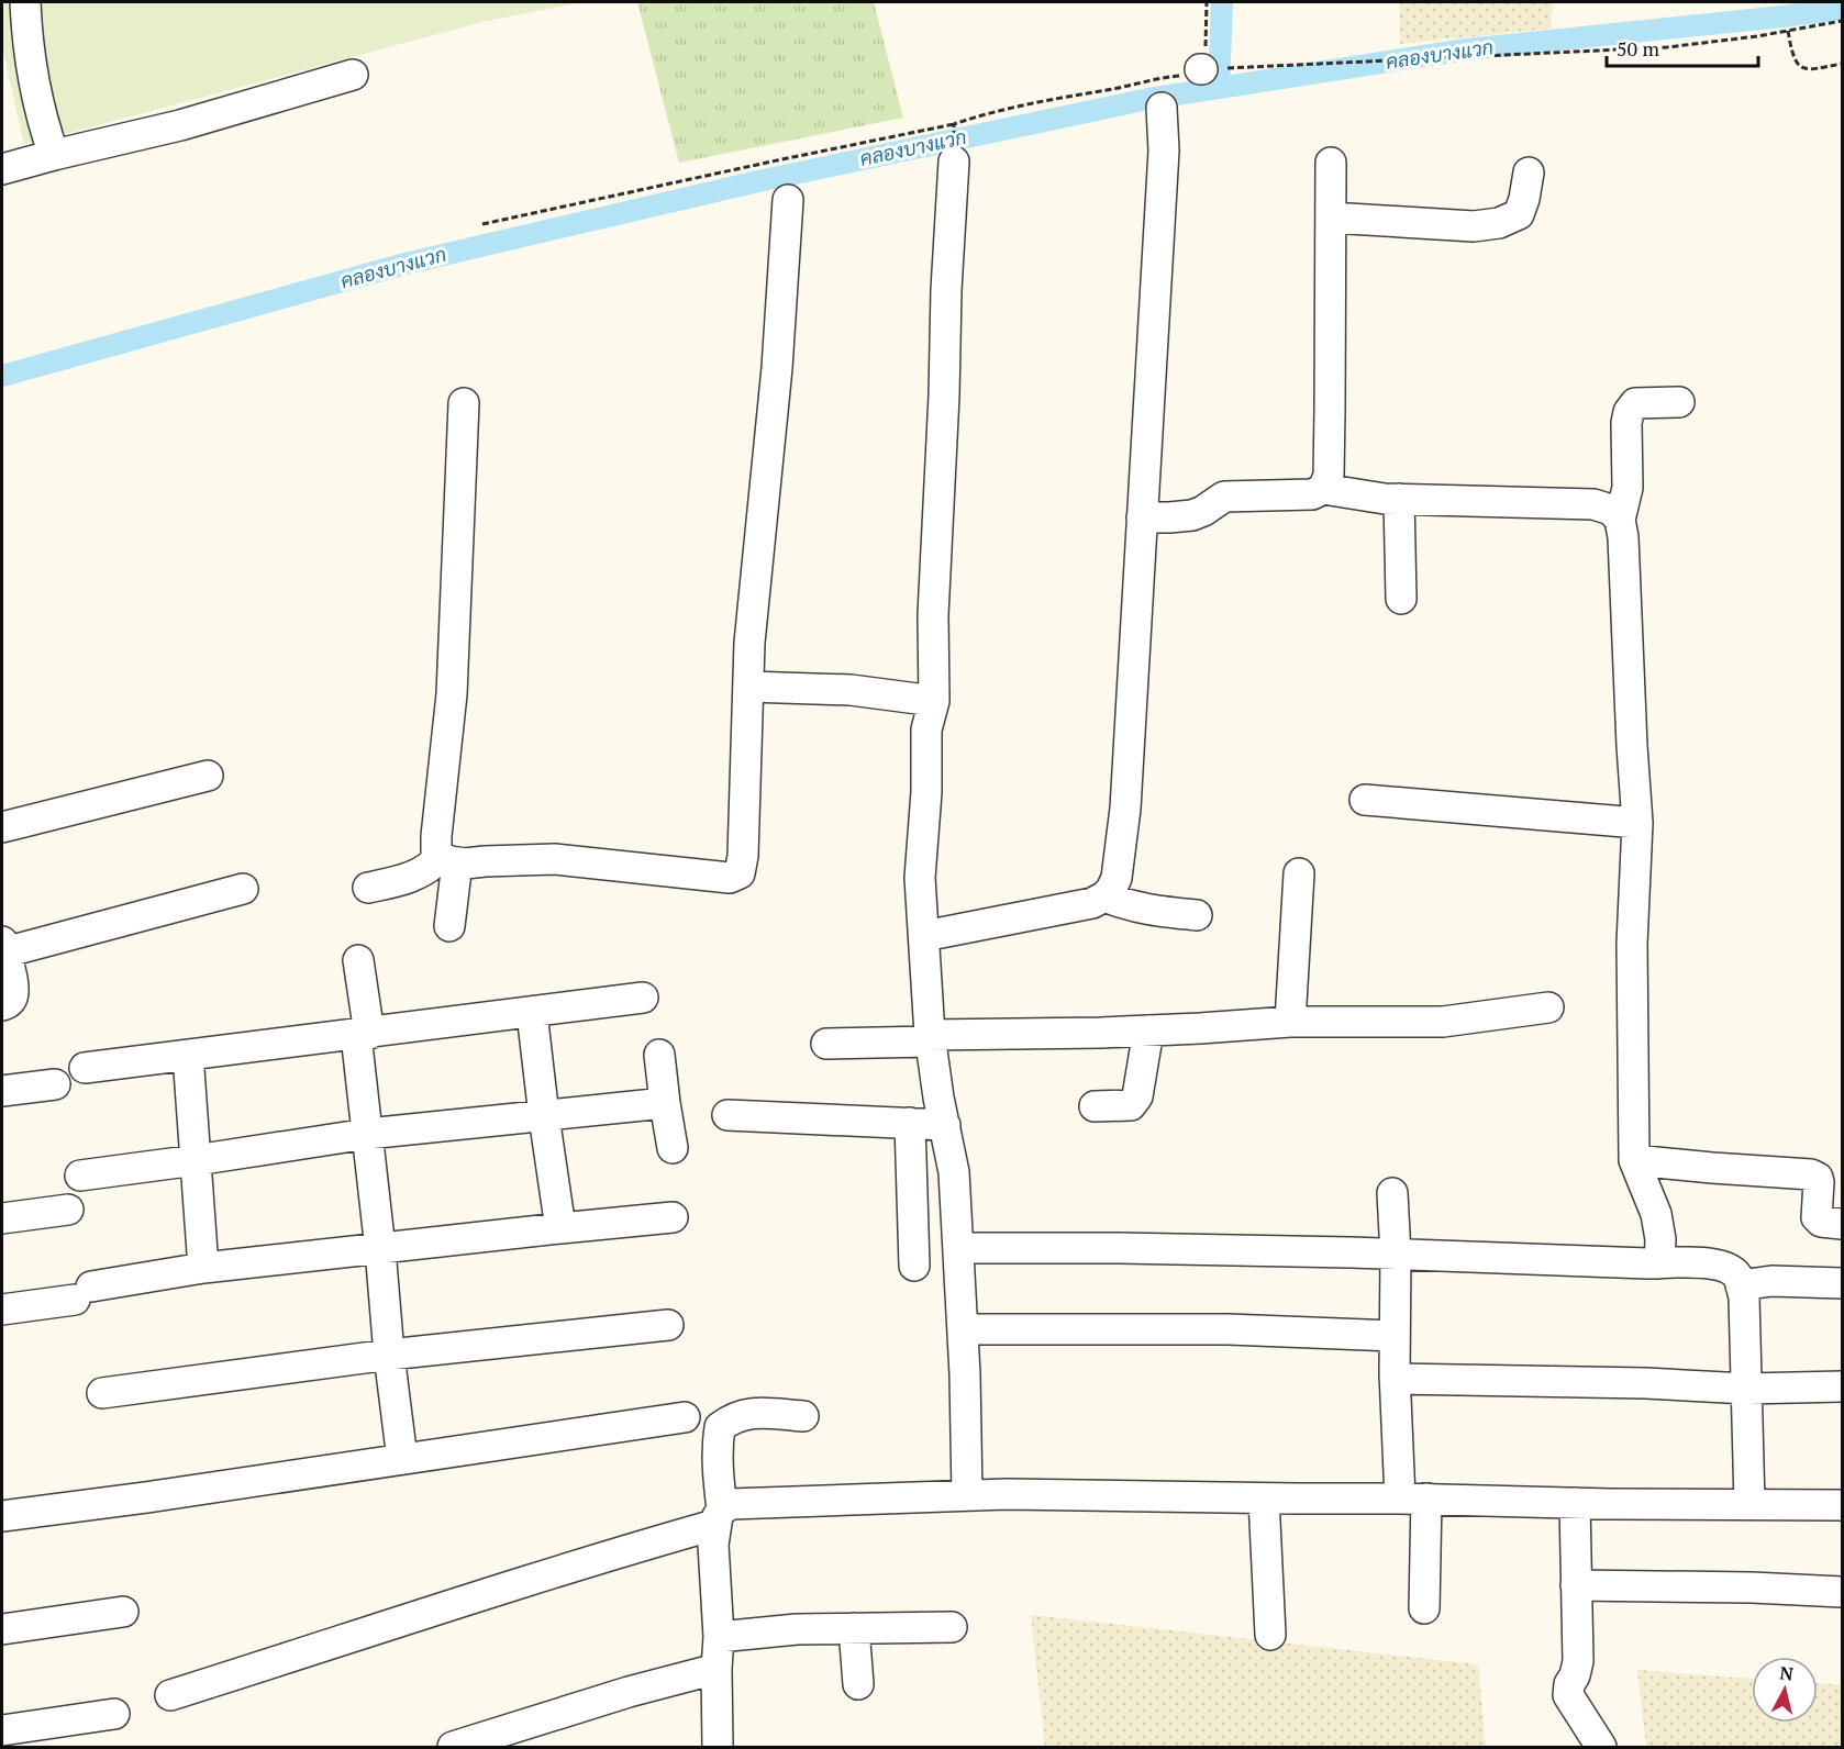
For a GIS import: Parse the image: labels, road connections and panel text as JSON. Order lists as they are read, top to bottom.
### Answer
{
  "water": ["คลองบางแวก"],
  "scale_bar": "50 m",
  "north": "top"
}
